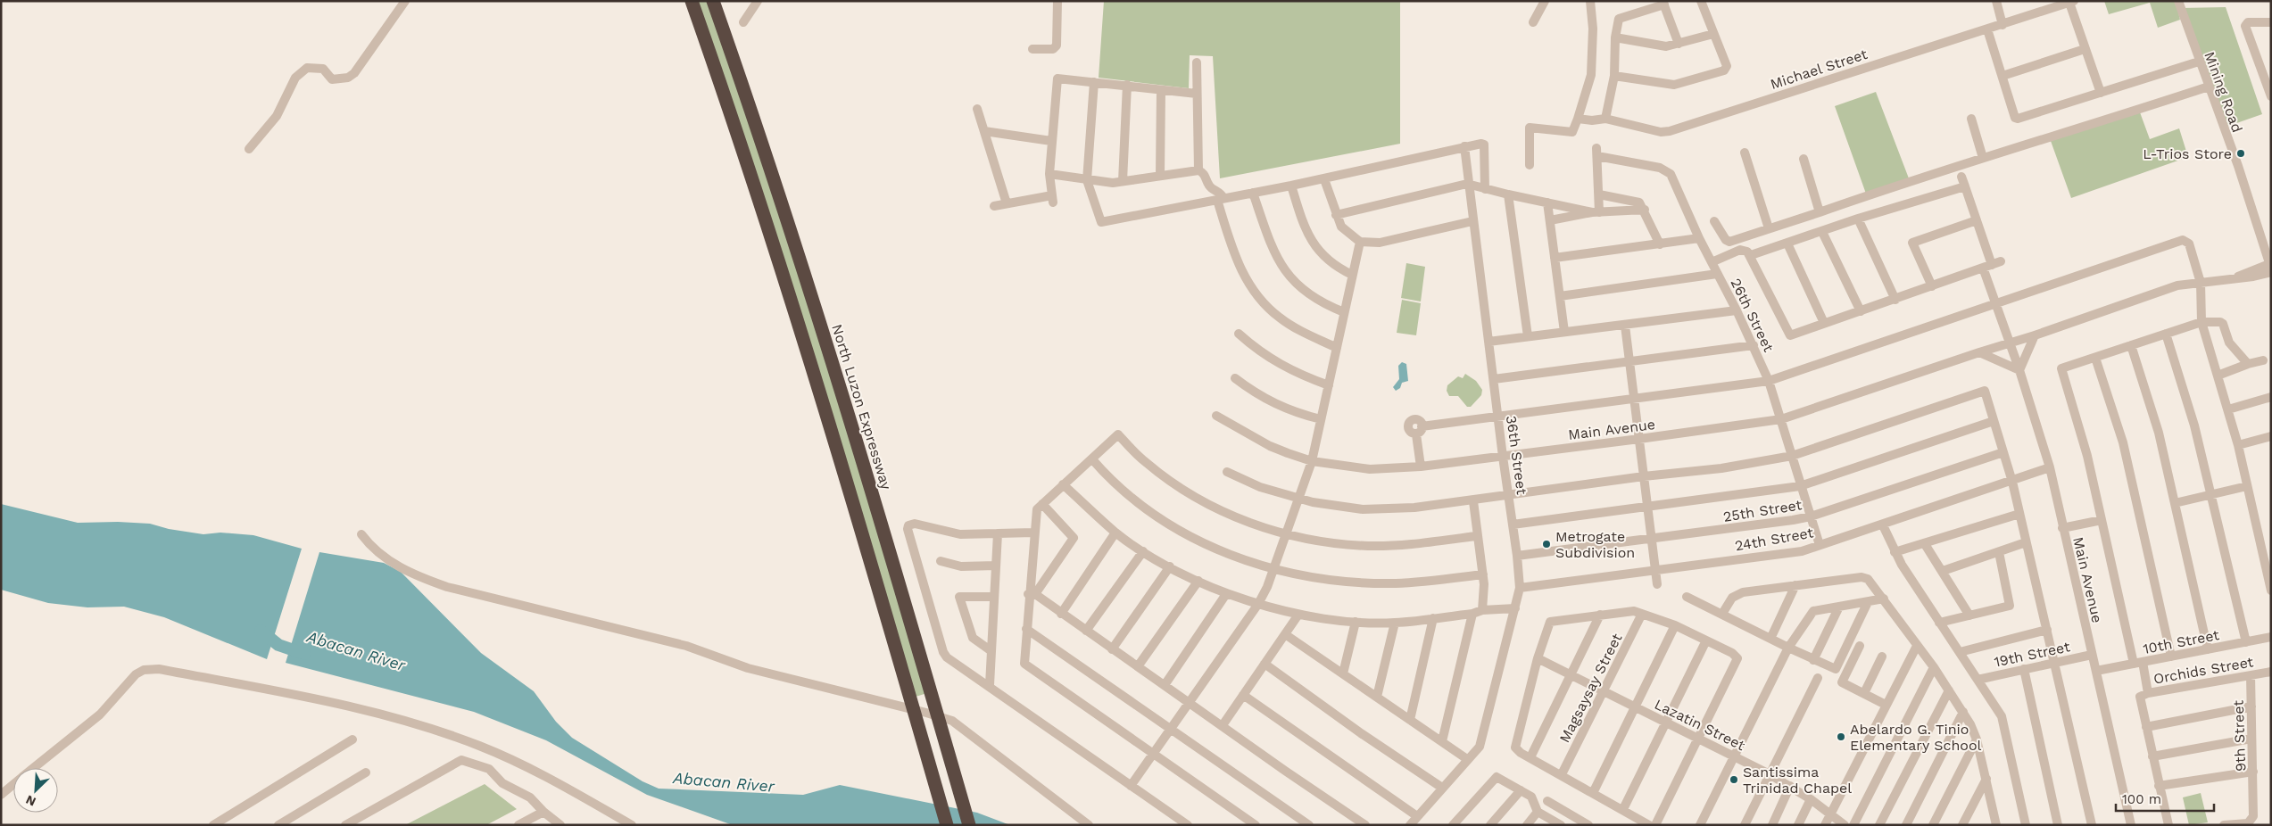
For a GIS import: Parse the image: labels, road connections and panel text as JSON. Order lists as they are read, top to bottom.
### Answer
{
  "streets": {
    "highway": ["North Luzon Expressway"],
    "street": [
      "Michael Street",
      "Mining Road",
      "26th Street",
      "Main Avenue",
      "36th Street",
      "25th Street",
      "24th Street",
      "10th Street",
      "19th Street",
      "Orchids Street",
      "Magsaysay Street",
      "Lazatin Street",
      "9th Street"
    ]
  },
  "crossings": [
    ["Mining Road", "Main Avenue"],
    ["26th Street", "Main Avenue"],
    ["26th Street", "25th Street"],
    ["26th Street", "24th Street"],
    ["Main Avenue", "36th Street"],
    ["Main Avenue", "24th Street"],
    ["Main Avenue", "10th Street"],
    ["Main Avenue", "19th Street"],
    ["36th Street", "25th Street"],
    ["36th Street", "24th Street"],
    ["Orchids Street", "9th Street"],
    ["Magsaysay Street", "Lazatin Street"]
  ],
  "water": ["Abacan River"],
  "places": [
    "L-Trios Store",
    "Metrogate Subdivision",
    "Abelardo G. Tinio Elementary School",
    "Santissima Trinidad Chapel"
  ],
  "scale_bar": "100 m",
  "north": "bottom left"
}
